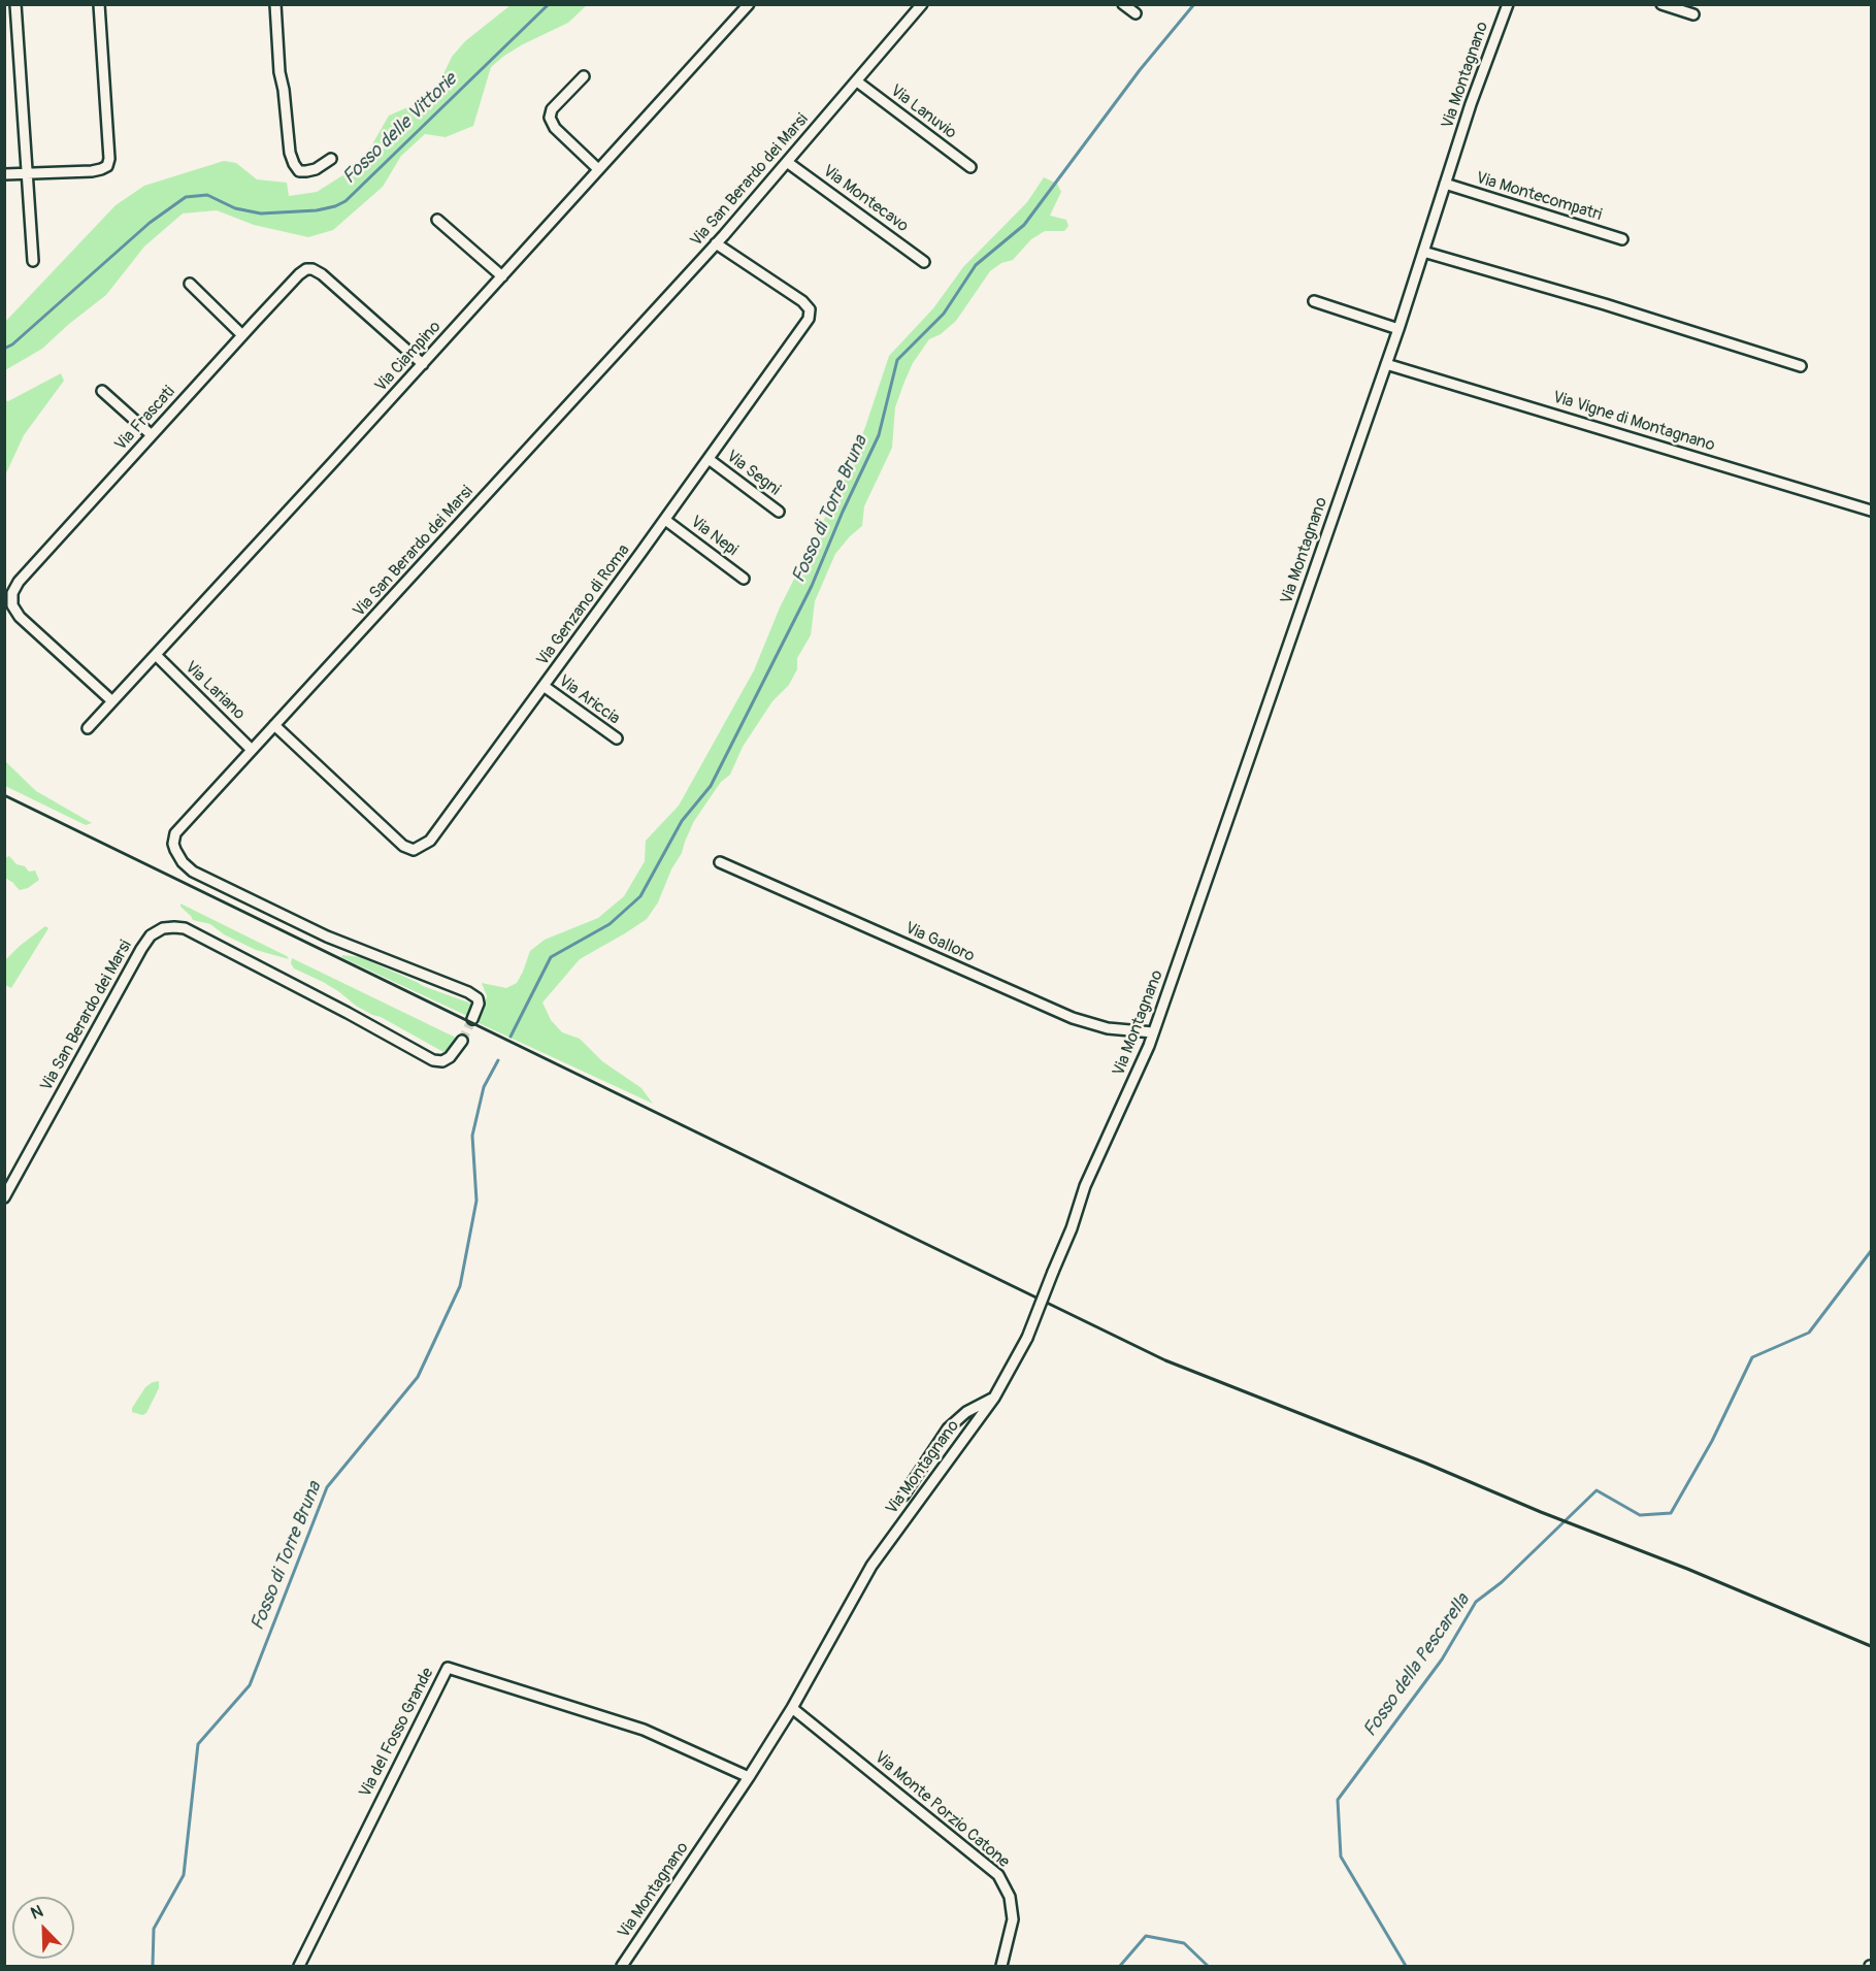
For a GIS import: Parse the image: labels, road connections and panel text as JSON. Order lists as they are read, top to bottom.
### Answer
{
  "streets": {
    "street": [
      "Via Montagnano",
      "Via Lanuvio",
      "Via San Berardo dei Marsi",
      "Via Montecompatri",
      "Via Montecavo",
      "Via Ciampino",
      "Via Frascati",
      "Via Vigne di Montagnano",
      "Via Segni",
      "Via Nepi",
      "Via Genzano di Roma",
      "Via Lariano",
      "Via Ariccia",
      "Via Galloro",
      "Via del Fosso Grande",
      "Via Monte Porzio Catone"
    ]
  },
  "crossings": [
    ["Via Montagnano", "Via Montecompatri"],
    ["Via Montagnano", "Via Vigne di Montagnano"],
    ["Via Montagnano", "Via Galloro"],
    ["Via Montagnano", "Via del Fosso Grande"],
    ["Via Montagnano", "Via Monte Porzio Catone"],
    ["Via Lanuvio", "Via San Berardo dei Marsi"],
    ["Via San Berardo dei Marsi", "Via Montecavo"],
    ["Via San Berardo dei Marsi", "Via Genzano di Roma"],
    ["Via San Berardo dei Marsi", "Via Lariano"],
    ["Via Ciampino", "Via Frascati"],
    ["Via Ciampino", "Via Lariano"],
    ["Via Segni", "Via Genzano di Roma"],
    ["Via Nepi", "Via Genzano di Roma"],
    ["Via Genzano di Roma", "Via Ariccia"]
  ],
  "water": ["Fosso delle Vittorie", "Fosso di Torre Bruna", "Fosso della Pescarella"],
  "north": "top left"
}
